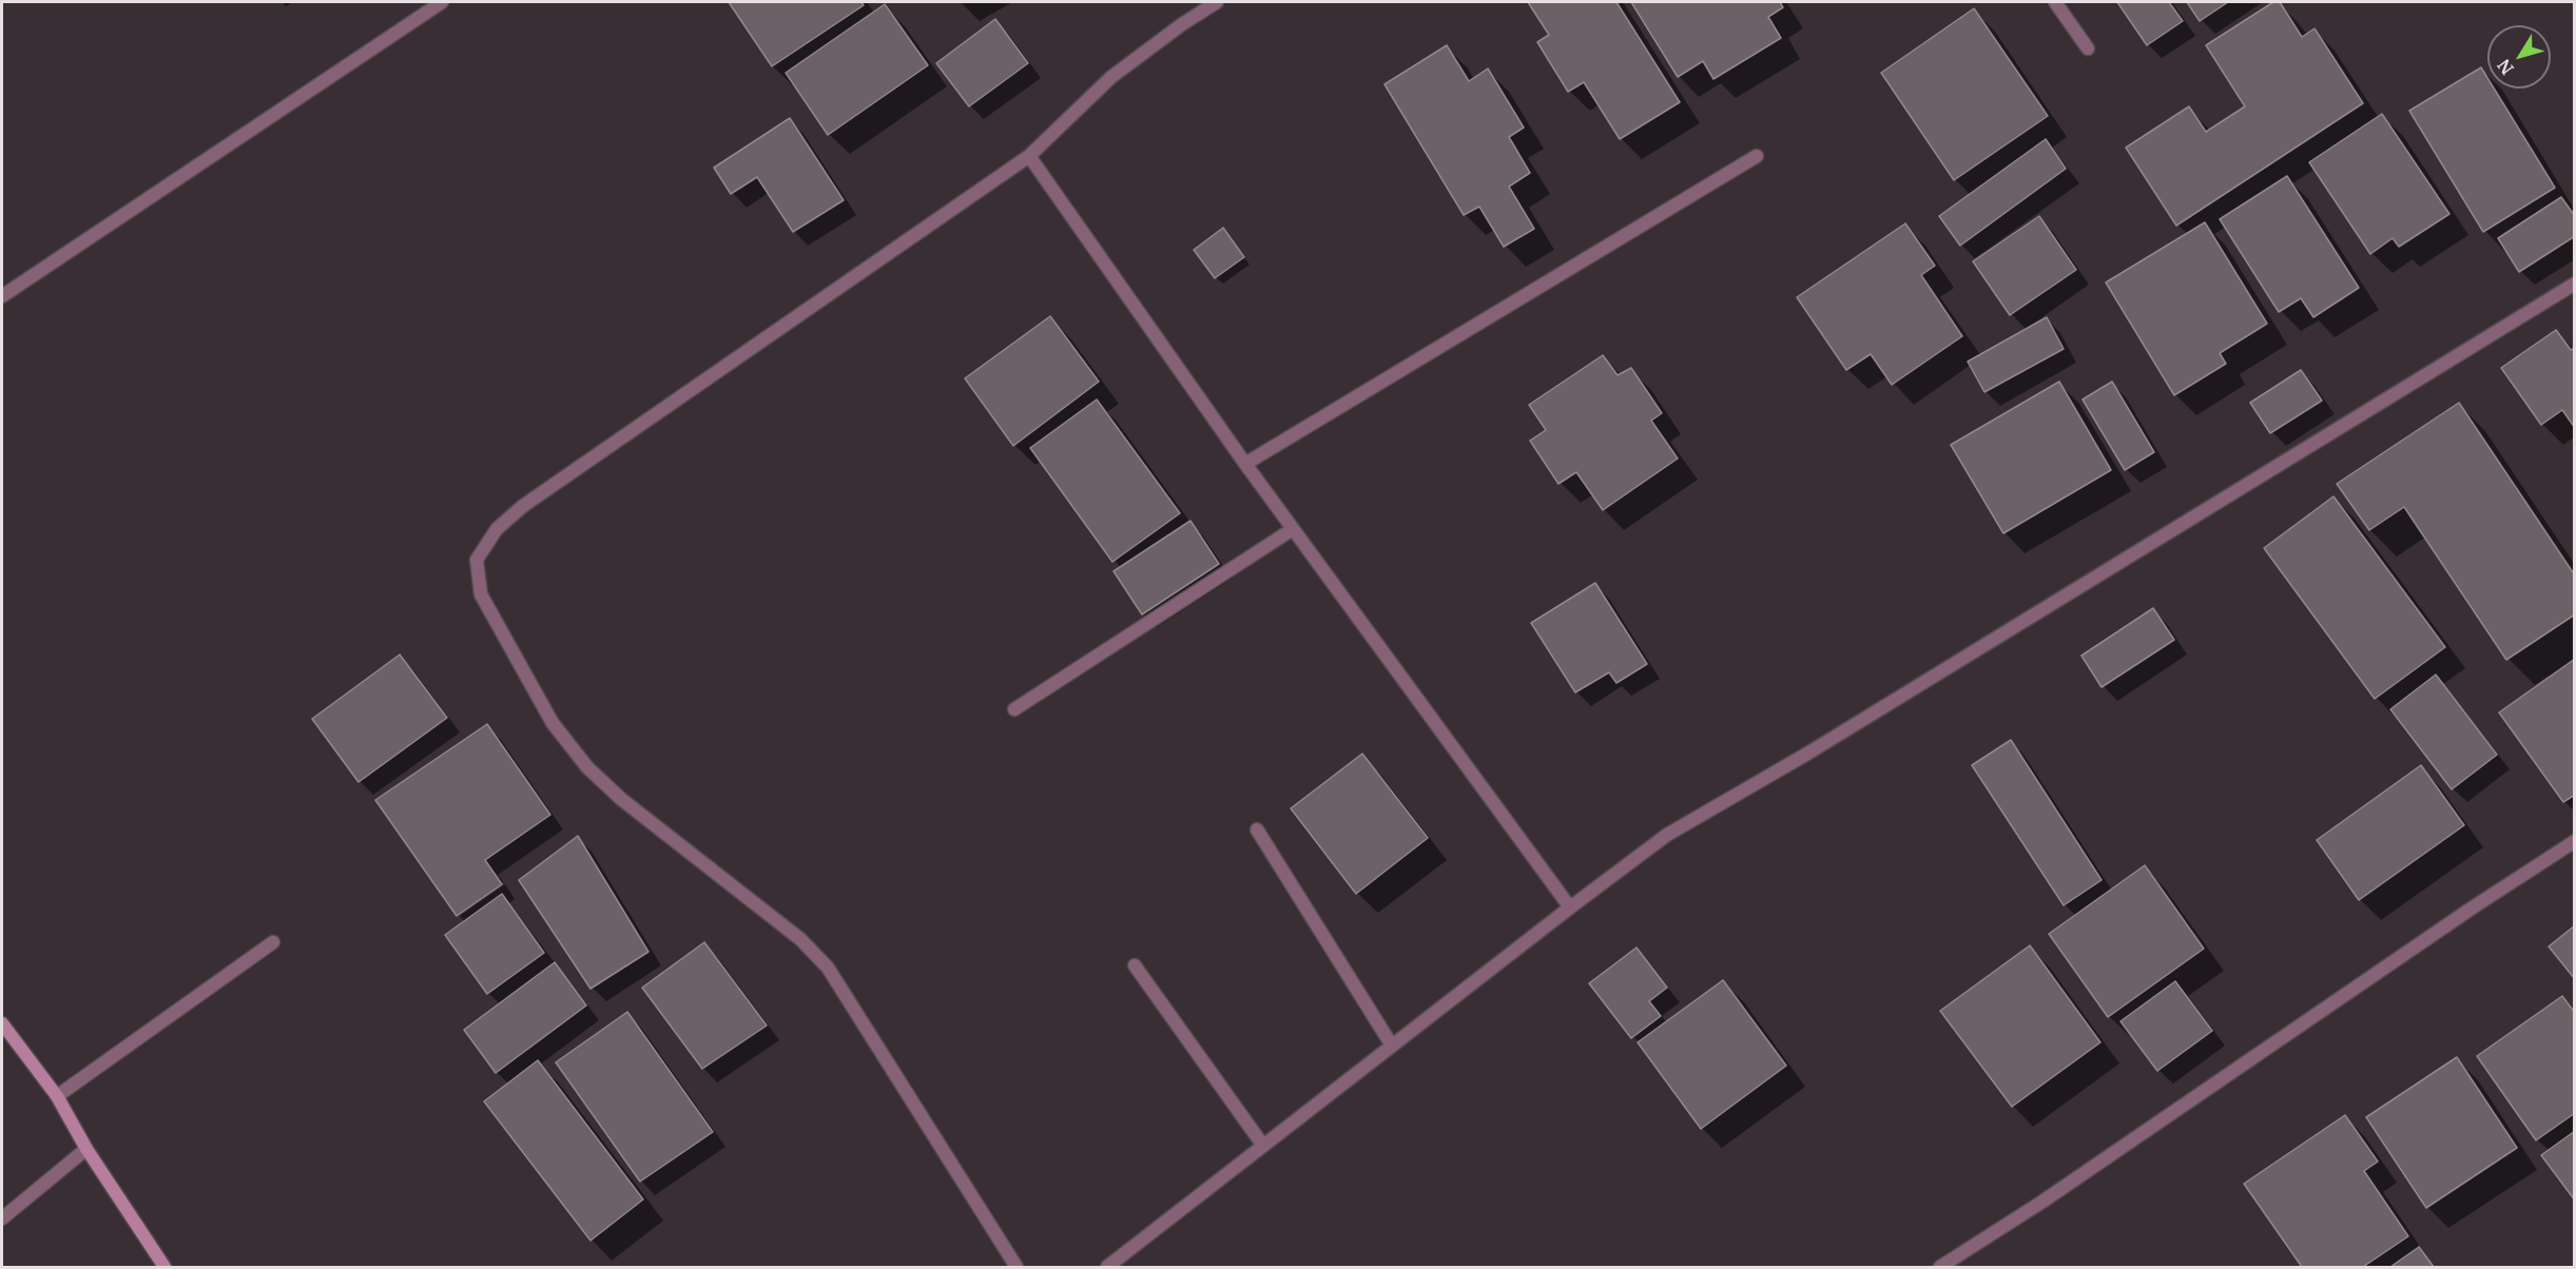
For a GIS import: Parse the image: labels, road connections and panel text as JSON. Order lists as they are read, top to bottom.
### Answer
{
  "north": "bottom left"
}
